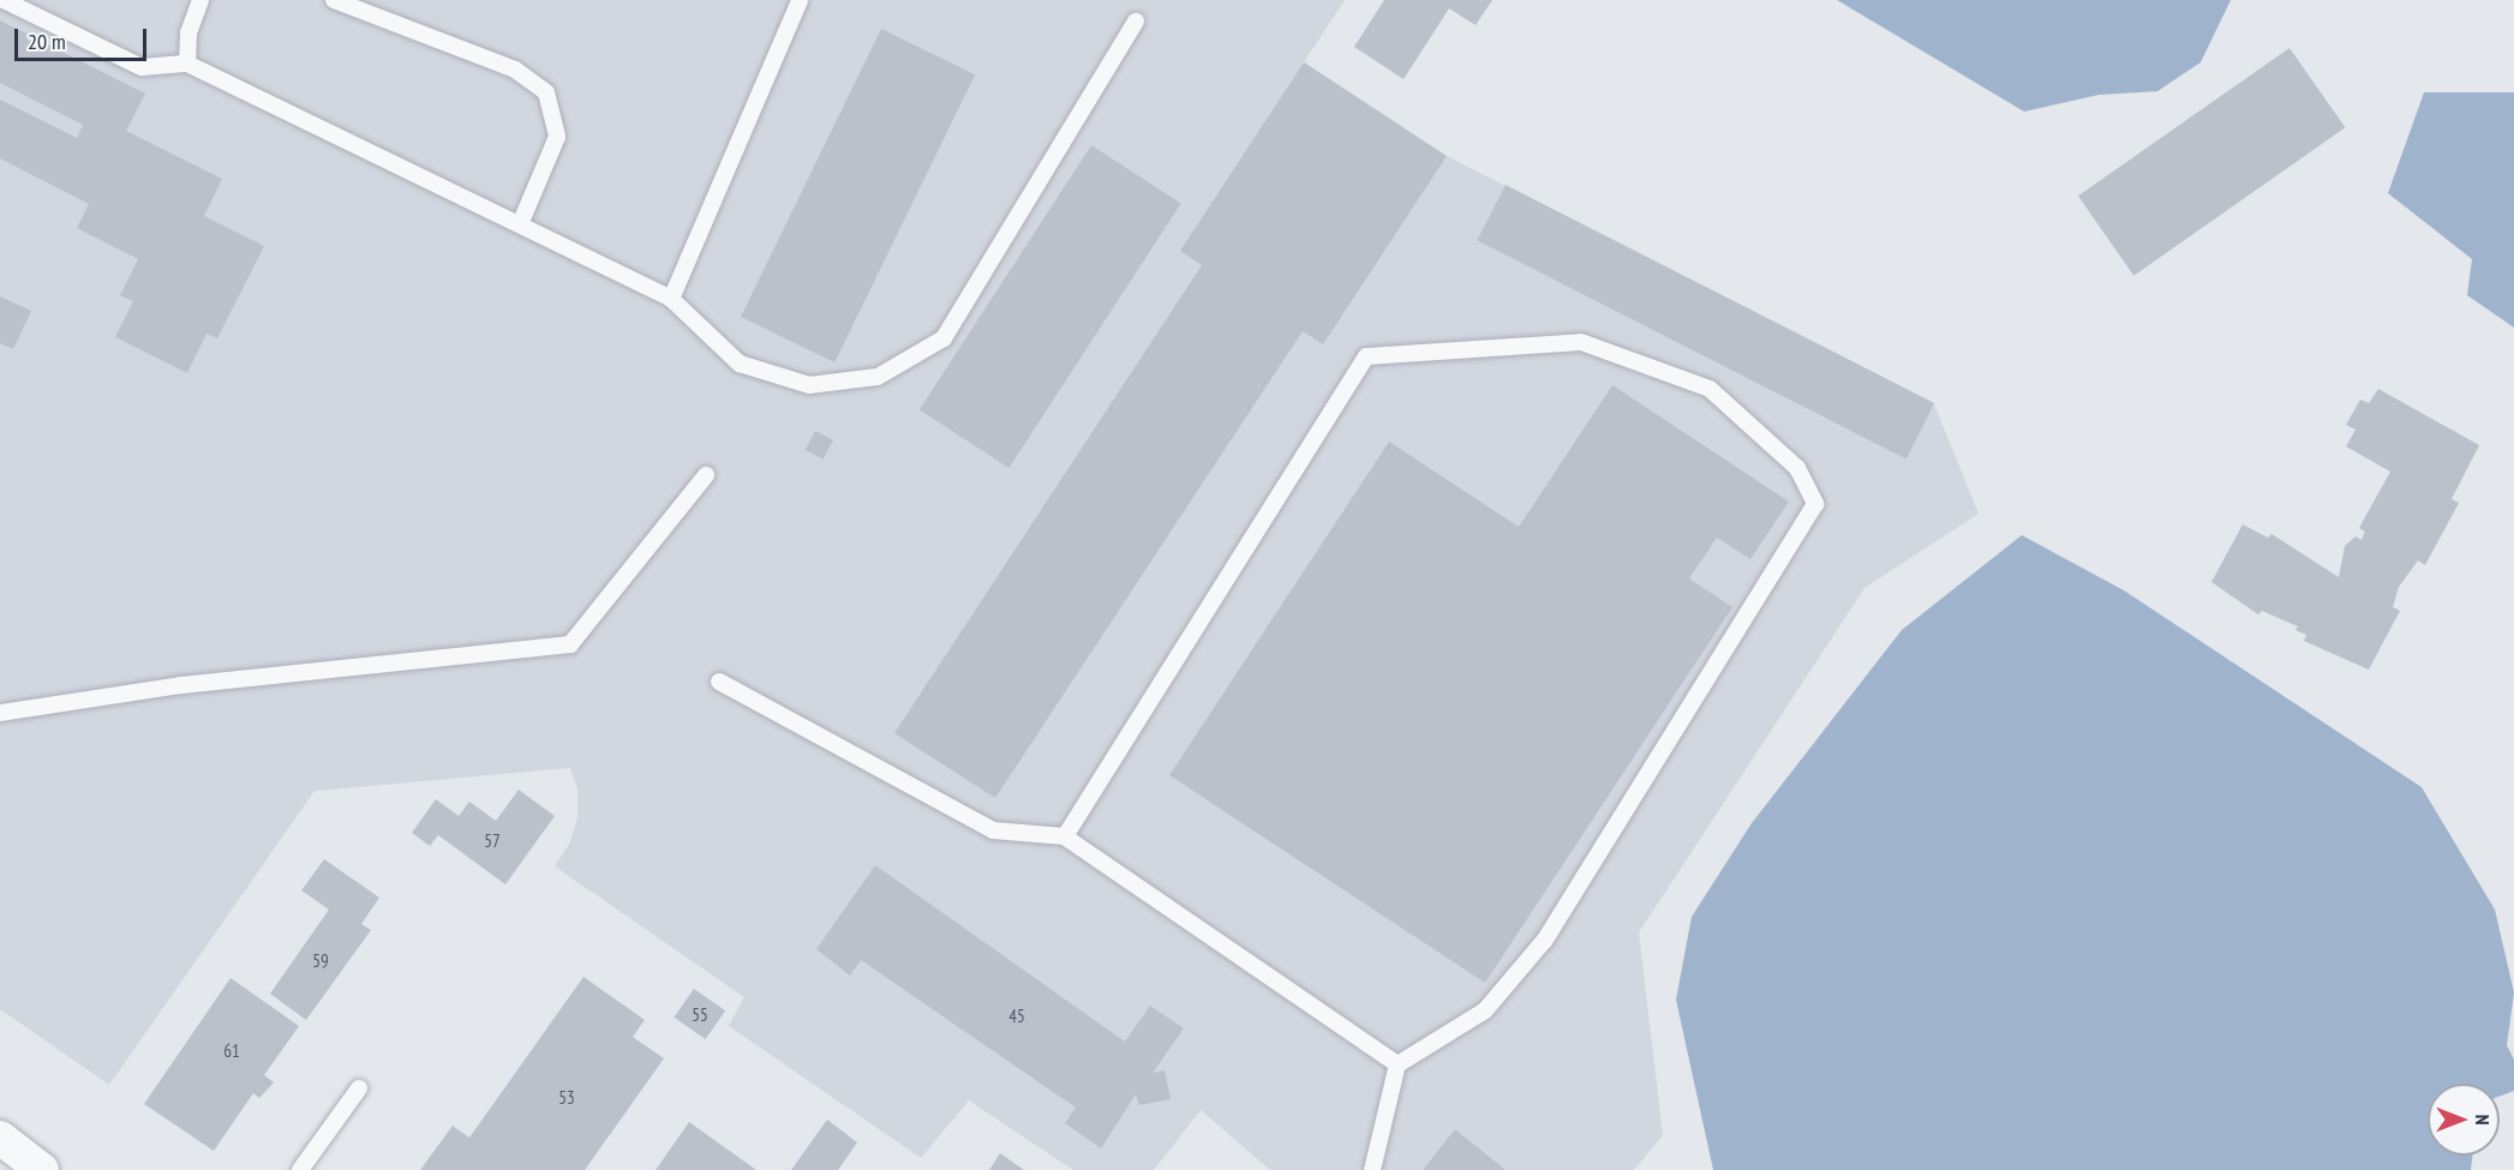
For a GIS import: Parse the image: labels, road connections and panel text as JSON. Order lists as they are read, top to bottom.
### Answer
{
  "house_numbers": [
    "57",
    "59",
    "55",
    "45",
    "61",
    "53"
  ],
  "scale_bar": "20 m",
  "north": "right"
}
